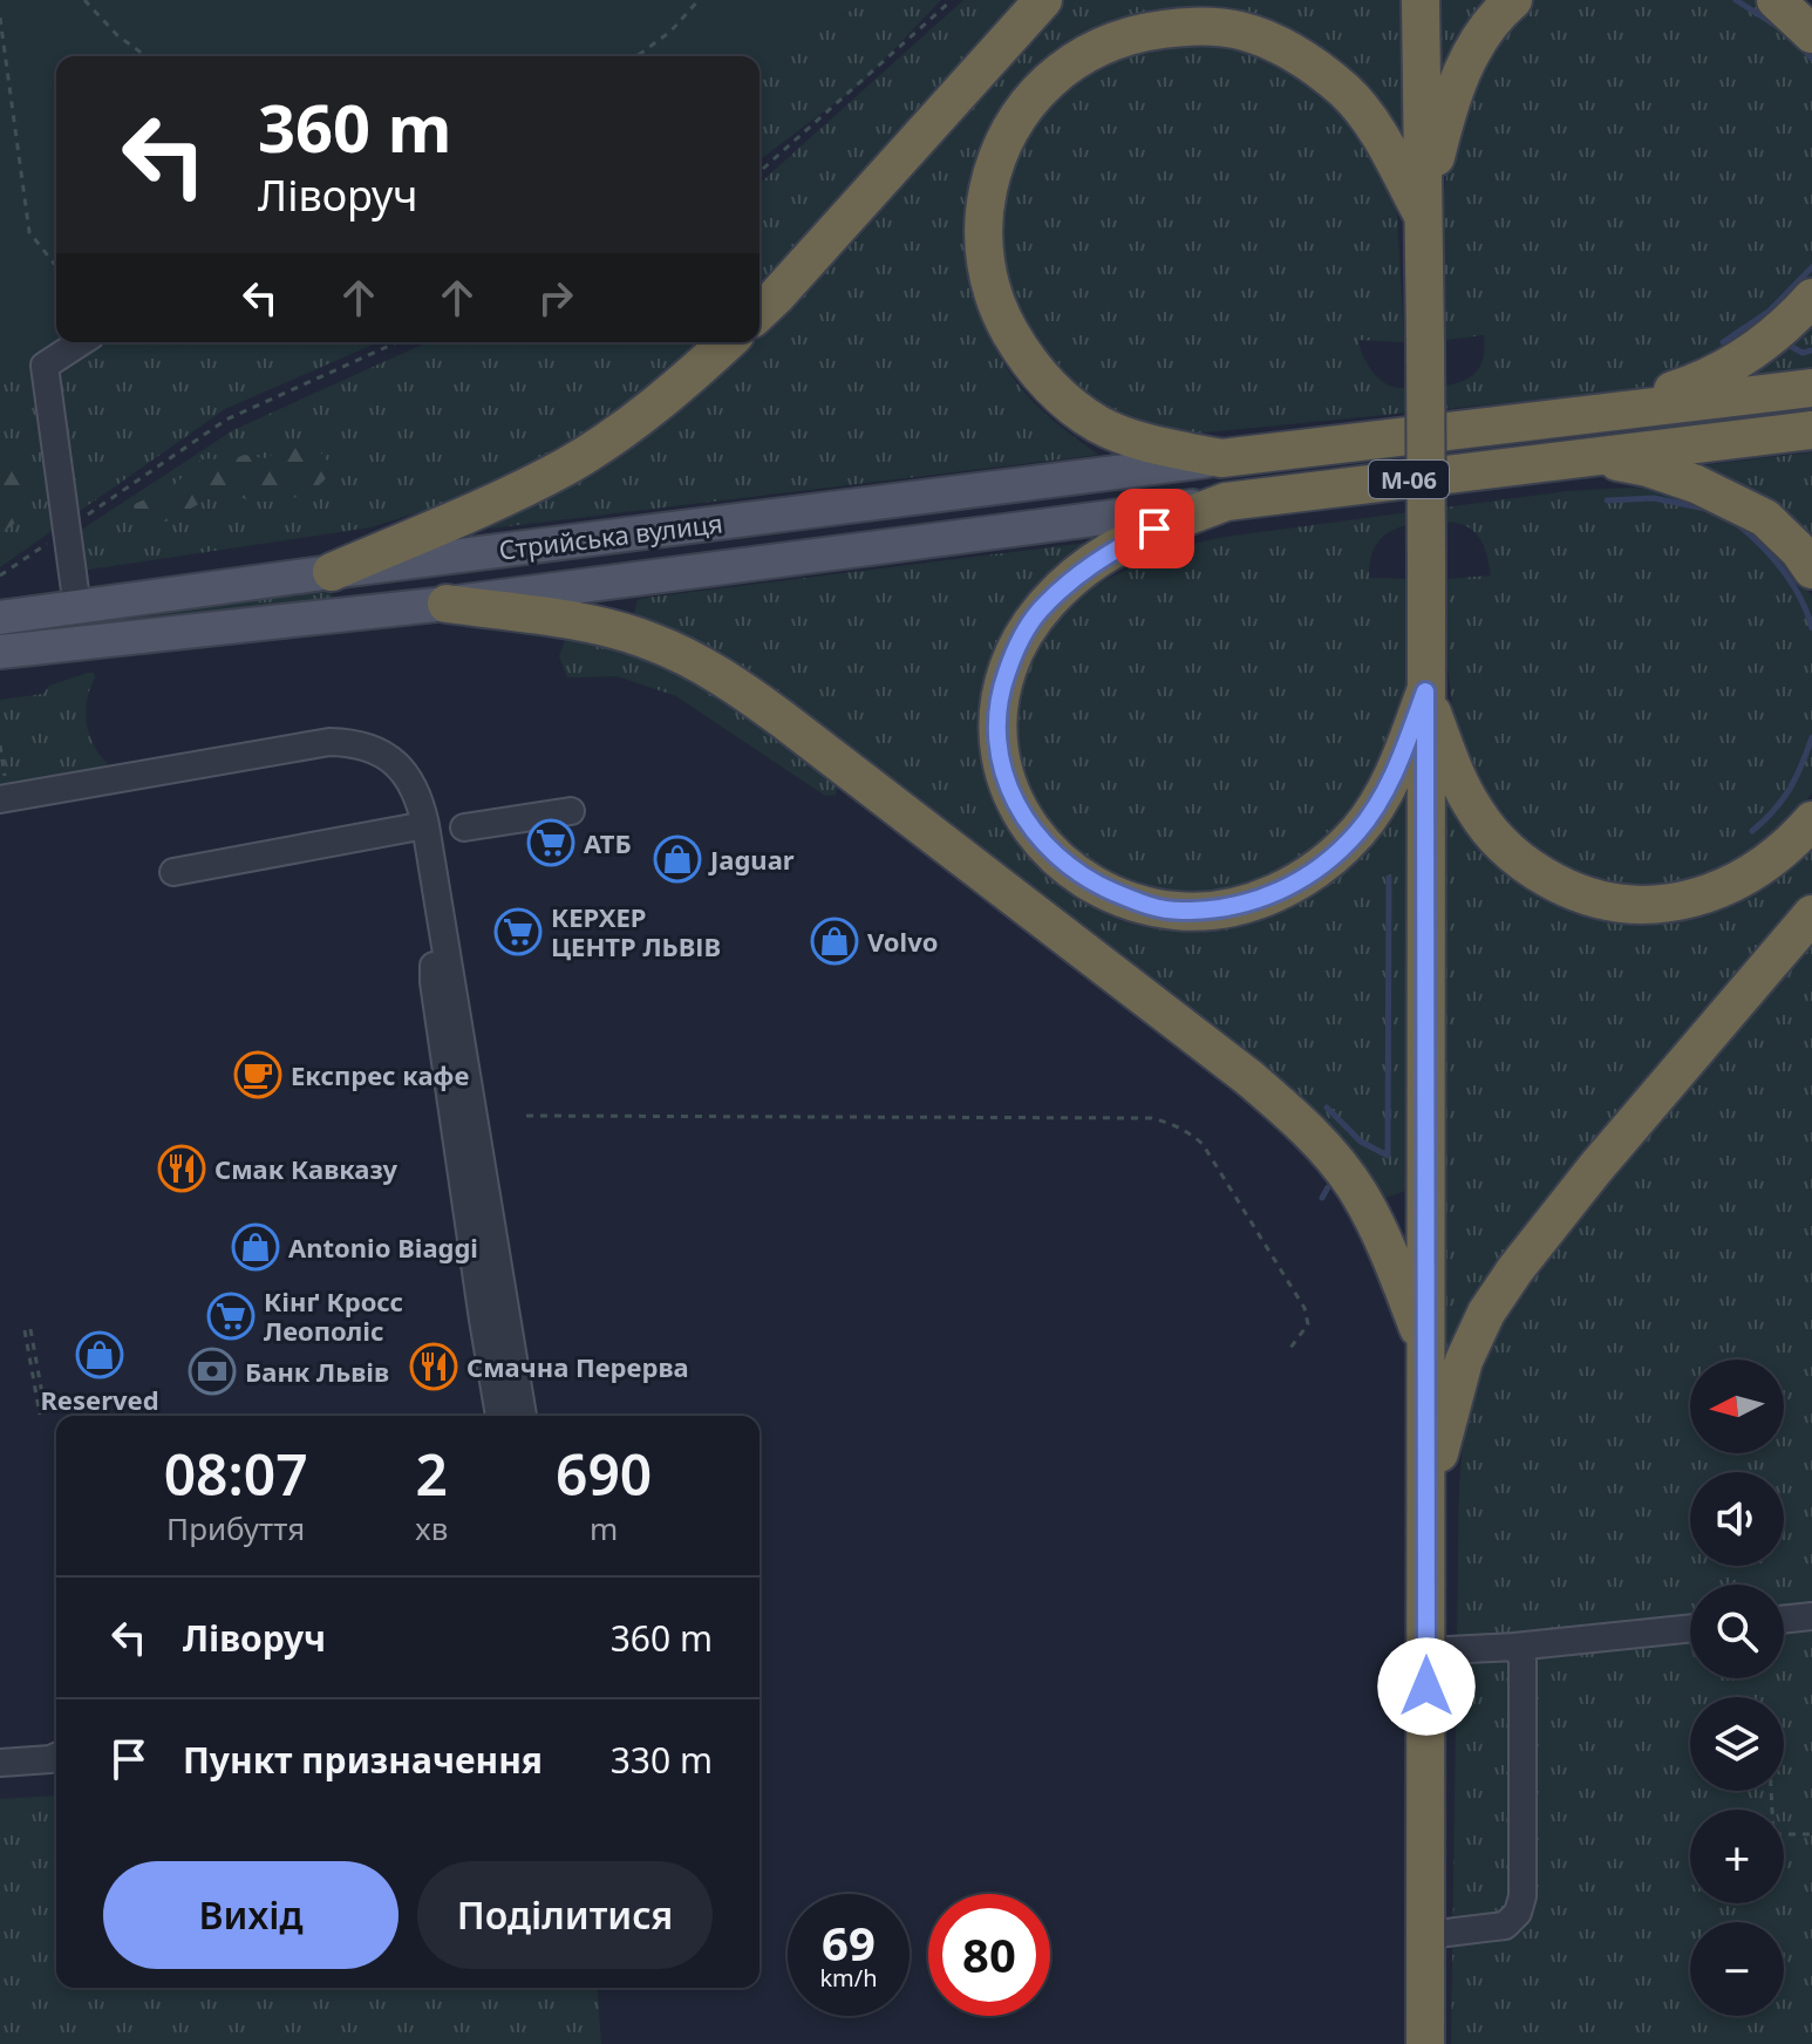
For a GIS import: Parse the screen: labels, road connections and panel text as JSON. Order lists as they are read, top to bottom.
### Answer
{
  "streets": {
    "highway": ["М-06"],
    "main road": ["Стрийська вулиця"]
  },
  "places": {
    "supermarket": ["АТБ", "КЕРХЕР ЦЕНТР ЛЬВІВ", "Кінґ Кросс Леополіс"],
    "shop": [
      "Jaguar",
      "Volvo",
      "Antonio Biaggi",
      "Reserved"
    ],
    "cafe": ["Експрес кафе"],
    "restaurant": ["Смак Кавказу", "Смачна Перерва"],
    "bank": ["Банк Львів"]
  },
  "north": "left",
  "page": {
    "turn": ["360 m", "Ліворуч"],
    "map_buttons": ["+", "−"],
    "eta": [
      "08:07",
      "Прибуття",
      "2",
      "хв",
      "690",
      "m"
    ],
    "list": [
      {
        "name": "Ліворуч",
        "value": "360 m"
      },
      {
        "name": "Пункт призначення",
        "value": "330 m"
      }
    ],
    "buttons": ["Вихід", "Поділитися"],
    "speed": "69 km/h",
    "limit": "80"
  }
}
